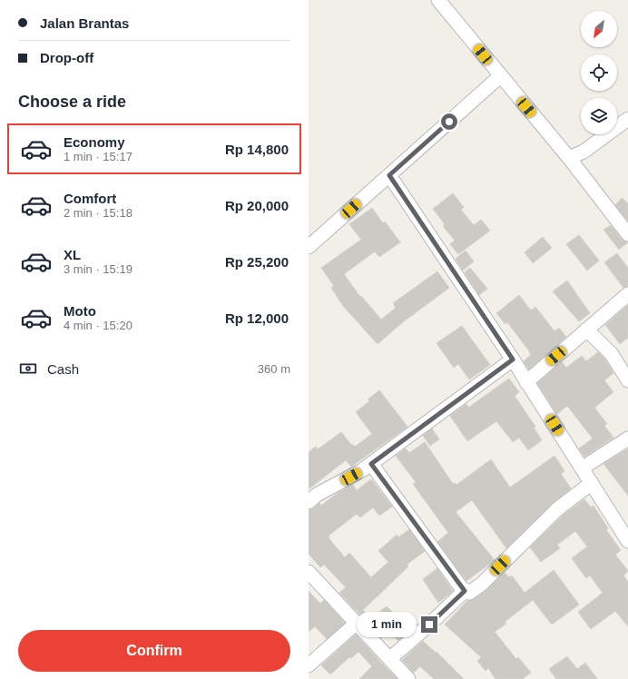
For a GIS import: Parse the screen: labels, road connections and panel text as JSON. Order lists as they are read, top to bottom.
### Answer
{
  "north": "bottom left",
  "page": {
    "banner": ["Jalan Brantas", "Drop-off"],
    "heading": "Choose a ride",
    "list": [
      {
        "name": "Economy",
        "note": "1 min · 15:17",
        "value": "Rp 14,800"
      },
      {
        "name": "Comfort",
        "note": "2 min · 15:18",
        "value": "Rp 20,000"
      },
      {
        "name": "XL",
        "note": "3 min · 15:19",
        "value": "Rp 25,200"
      },
      {
        "name": "Moto",
        "note": "4 min · 15:20",
        "value": "Rp 12,000"
      }
    ],
    "pay": ["Cash", "360 m"],
    "bubble": "1 min",
    "buttons": "Confirm"
  }
}
